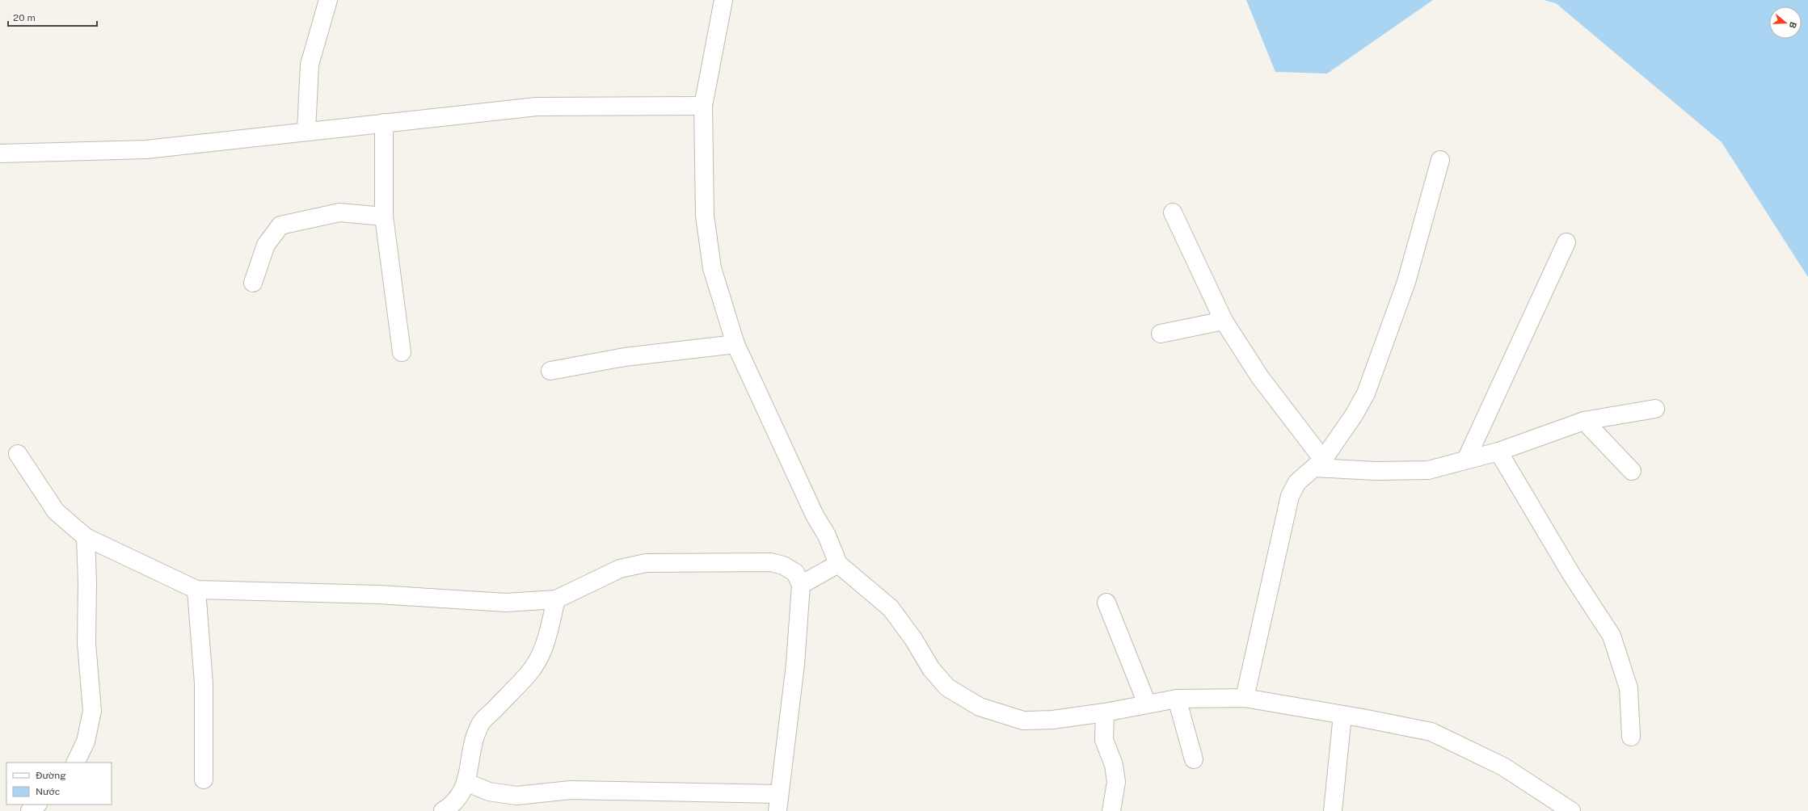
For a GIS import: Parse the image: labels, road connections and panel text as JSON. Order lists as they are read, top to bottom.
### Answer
{
  "legend": ["Đường", "Nước"],
  "scale_bar": "20 m",
  "north": "right"
}
